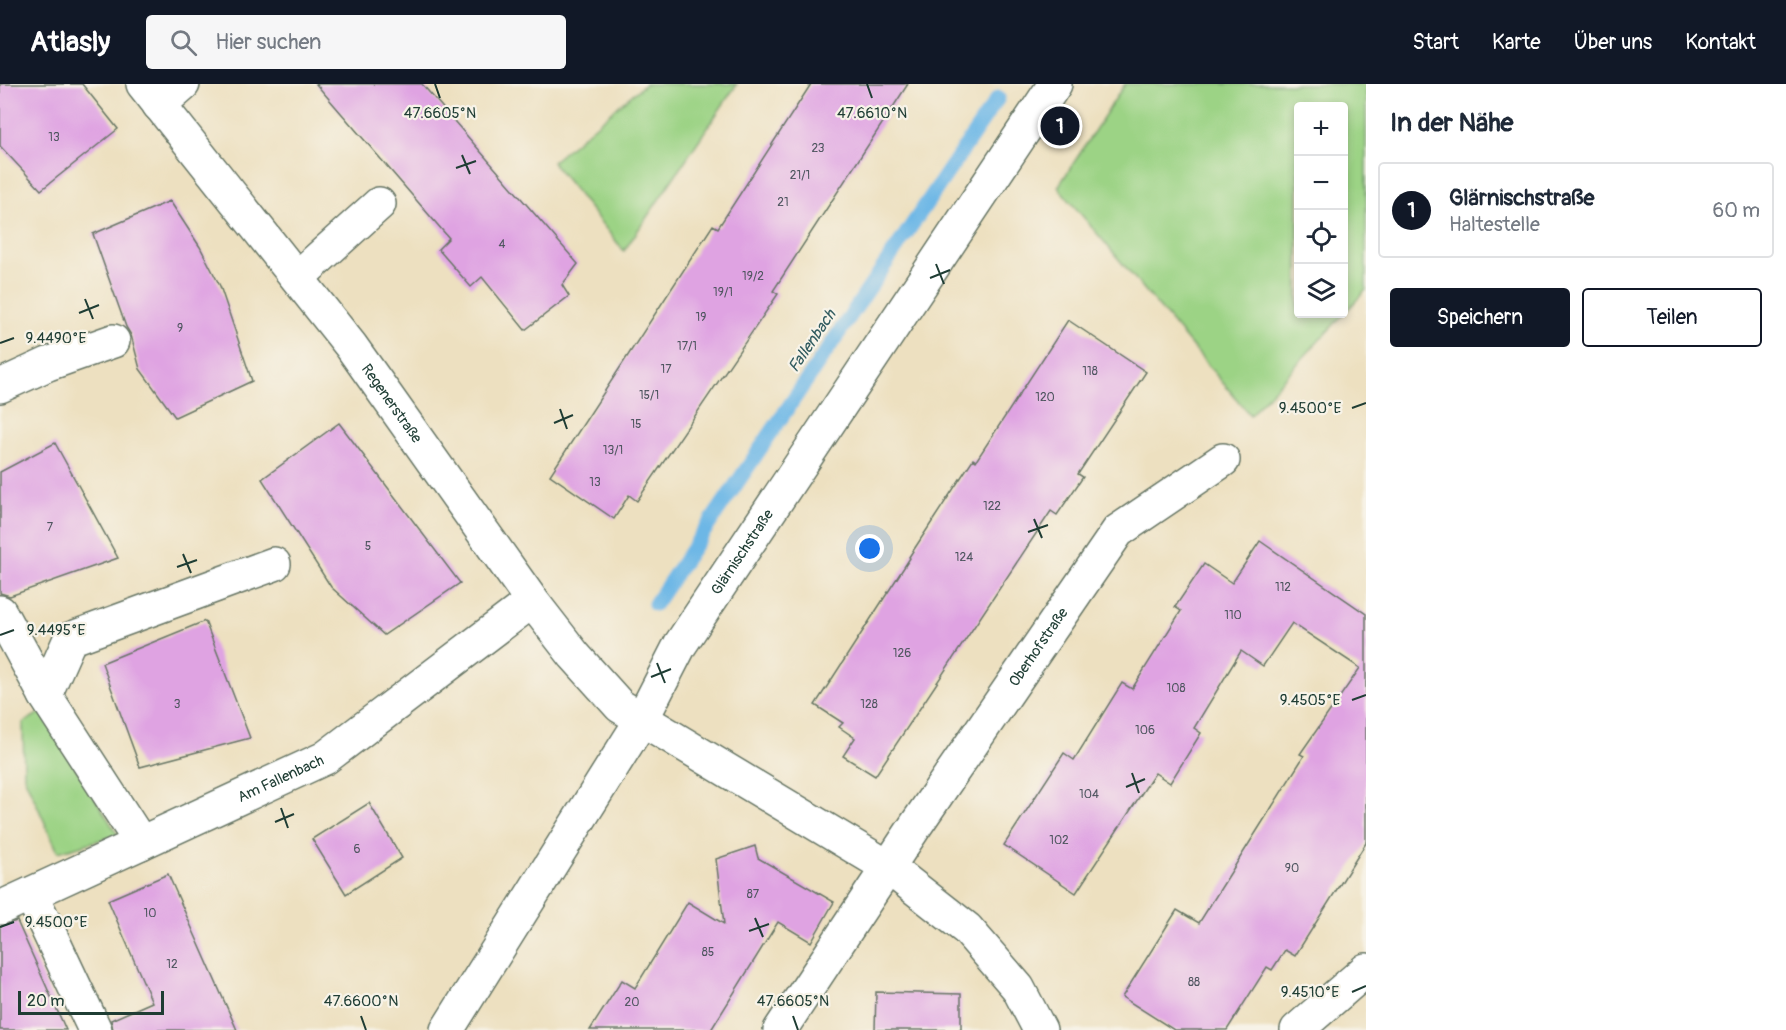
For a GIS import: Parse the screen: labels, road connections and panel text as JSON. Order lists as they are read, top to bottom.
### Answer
{
  "streets": {
    "street": [
      "Regenerstraße",
      "Glärnischstraße",
      "Oberhofstraße",
      "Am Fallenbach"
    ]
  },
  "crossings": [
    ["Regenerstraße", "Glärnischstraße"],
    ["Regenerstraße", "Am Fallenbach"]
  ],
  "water": ["Fallenbach"],
  "house_numbers": [
    "13",
    "23",
    "21/1",
    "21",
    "4",
    "19/2",
    "19/1",
    "19",
    "9",
    "17/1",
    "17",
    "118",
    "15/1",
    "120",
    "15",
    "13/1",
    "13",
    "122",
    "7",
    "5",
    "124",
    "112",
    "110",
    "126",
    "108",
    "3",
    "128",
    "106",
    "104",
    "102",
    "6",
    "90",
    "87",
    "10",
    "85",
    "12",
    "88",
    "20"
  ],
  "scale_bar": "20 m",
  "page": {
    "header": "Atlasly",
    "search": "Hier suchen",
    "nav": [
      "Start",
      "Karte",
      "Über uns",
      "Kontakt"
    ],
    "heading": "In der Nähe",
    "map_buttons": ["+", "−"],
    "pins": "1",
    "list": [
      {
        "mark": "1",
        "name": "Glärnischstraße",
        "note": "Haltestelle",
        "value": "60 m"
      }
    ],
    "buttons": ["Speichern", "Teilen"],
    "scale": "20 m"
  },
  "coordinates": [
    "47.6605°N",
    "47.6610°N",
    "9.4490°E",
    "9.4500°E",
    "9.4495°E",
    "9.4505°E",
    "9.4510°E",
    "47.6600°N"
  ]
}
